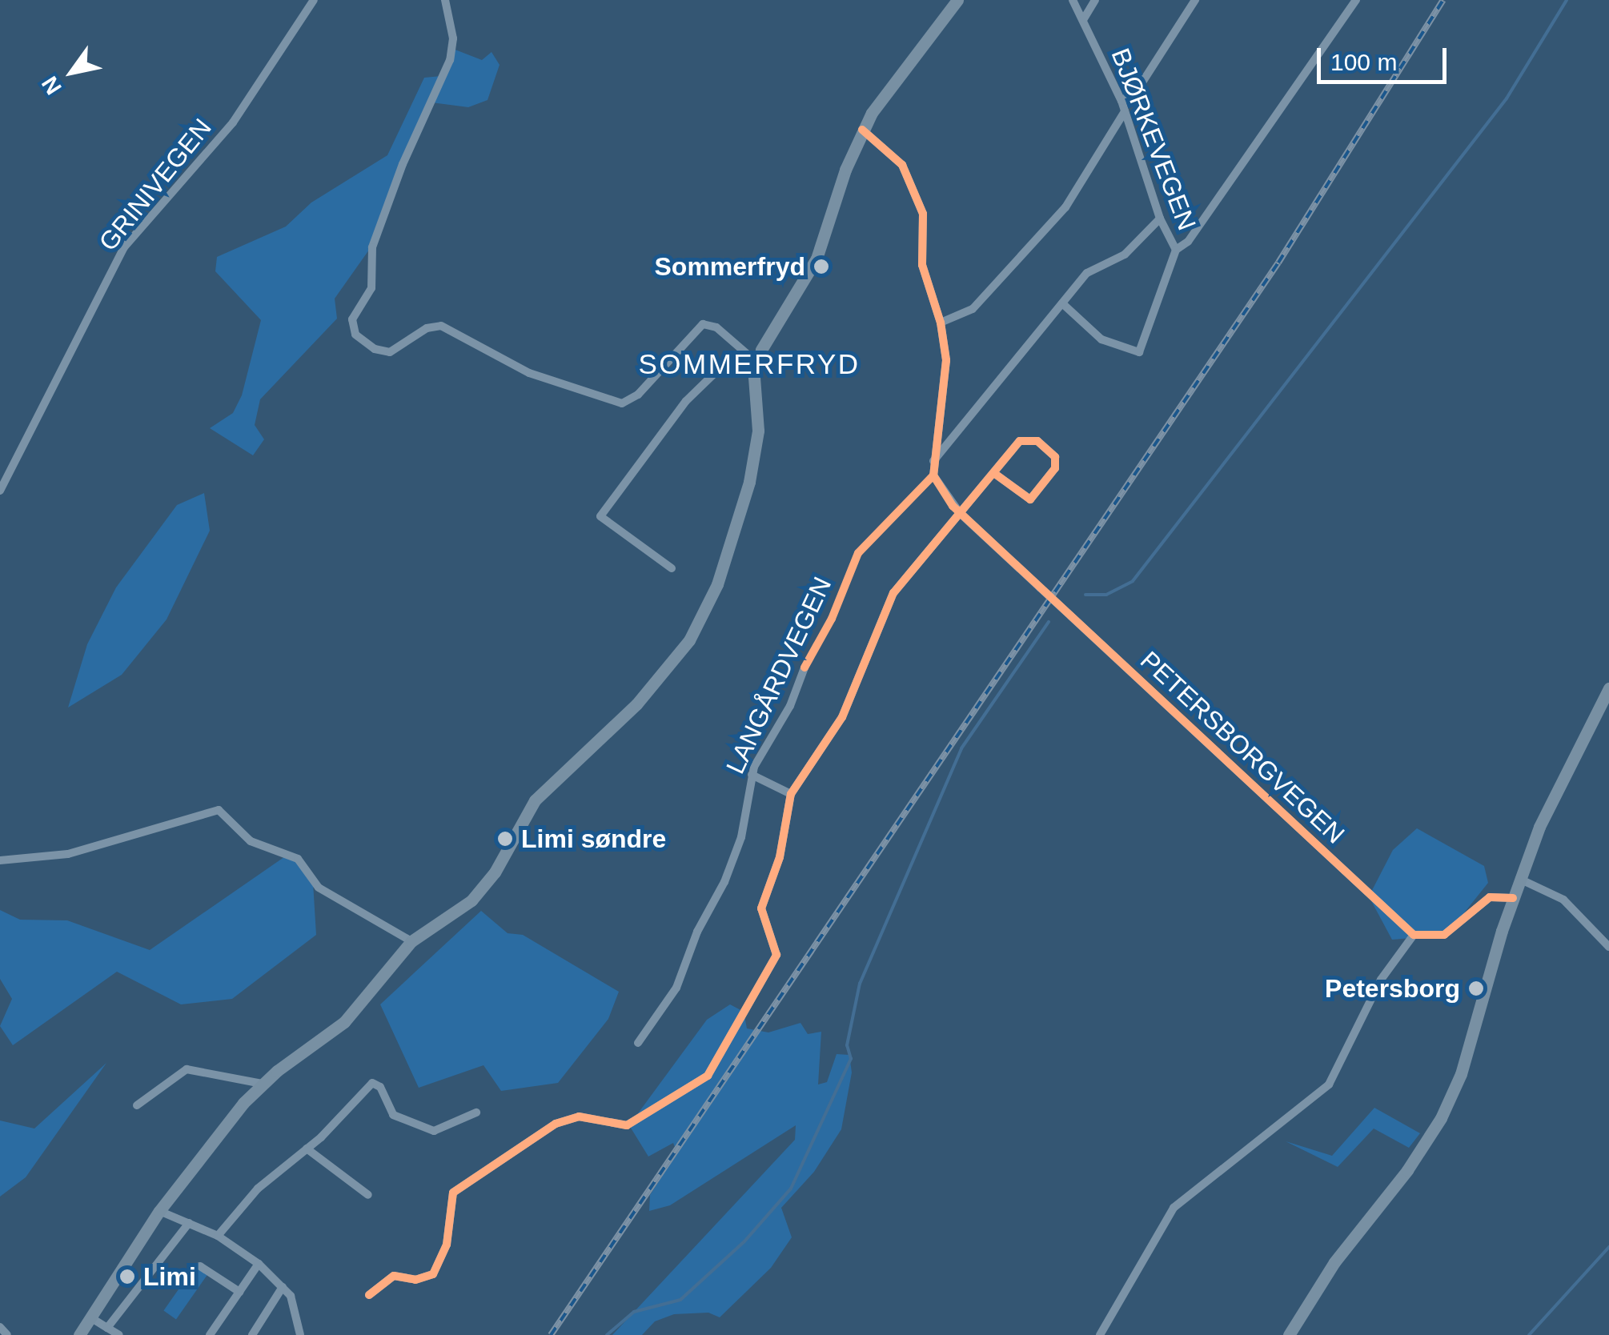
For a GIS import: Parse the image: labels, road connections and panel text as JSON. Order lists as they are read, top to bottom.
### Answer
{
  "streets": {
    "street": [
      "BJØRKEVEGEN",
      "GRINIVEGEN",
      "LANGÅRDVEGEN",
      "PETERSBORGVEGEN"
    ]
  },
  "districts": ["SOMMERFRYD"],
  "places": [
    "Sommerfryd",
    "Limi søndre",
    "Petersborg",
    "Limi"
  ],
  "scale_bar": "100 m",
  "north": "bottom left"
}
